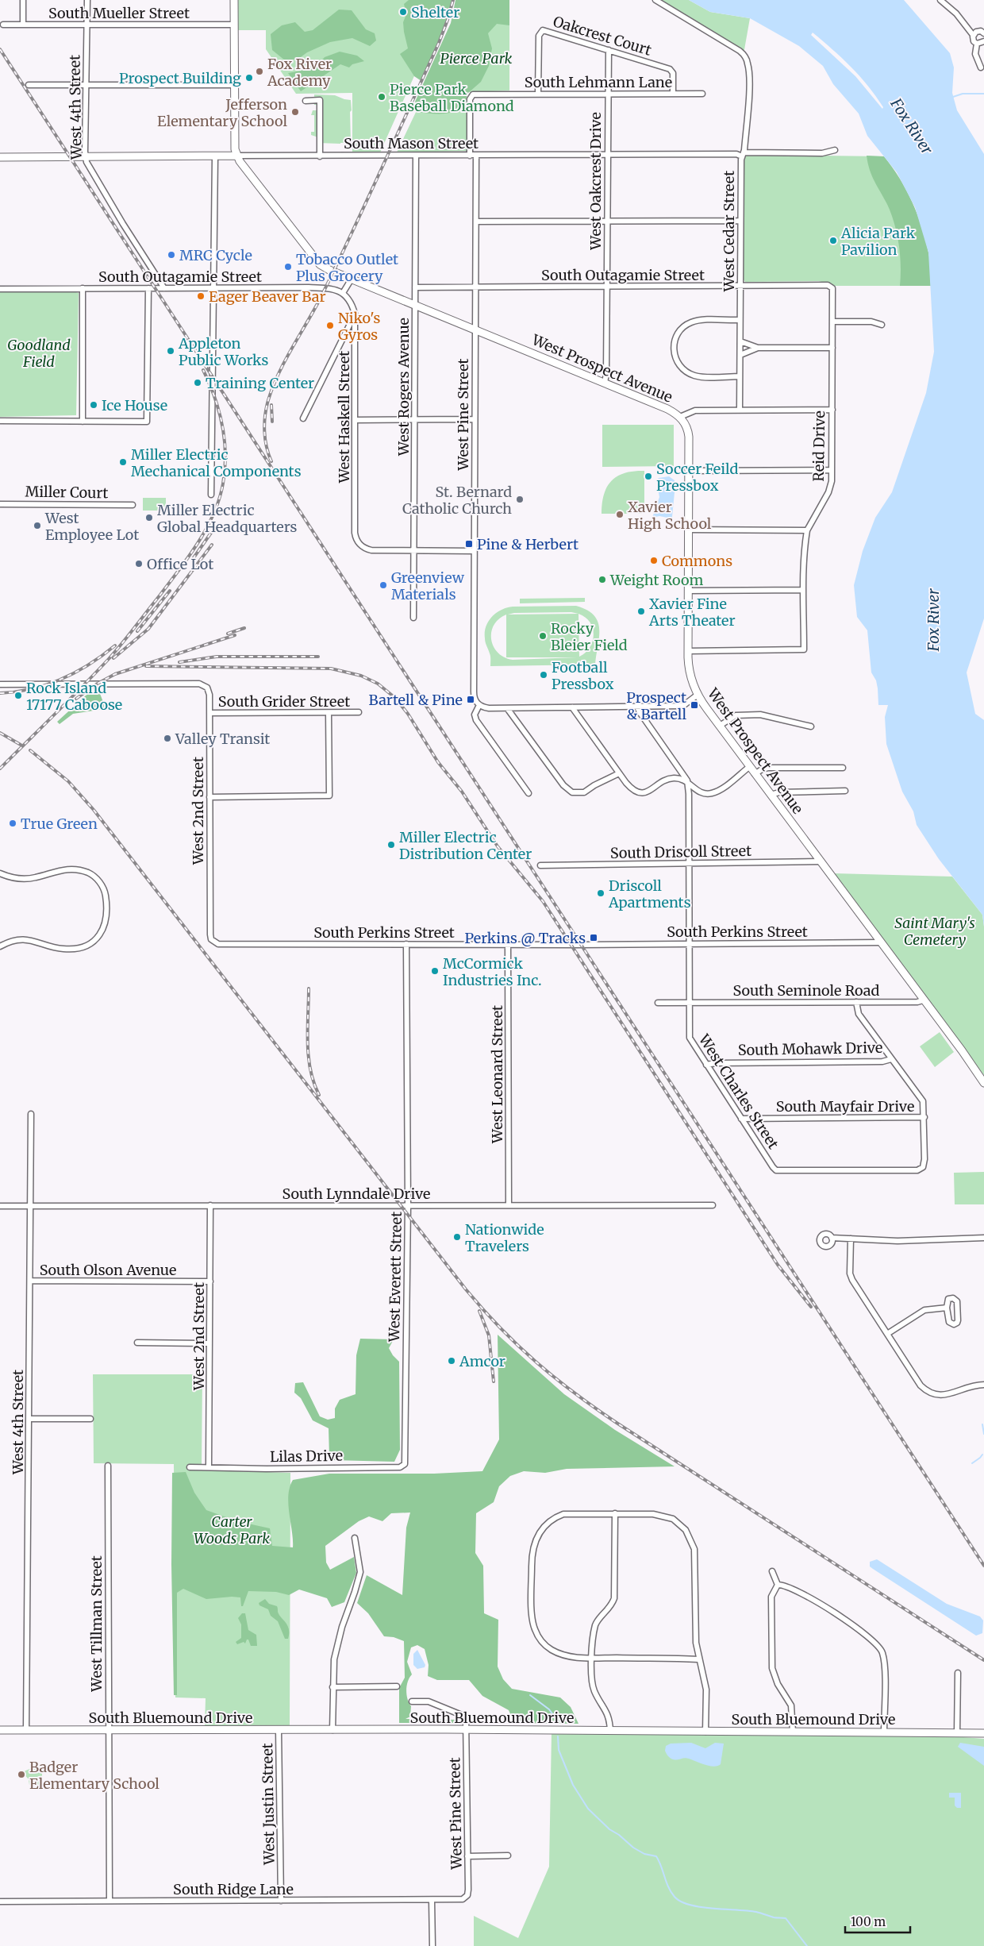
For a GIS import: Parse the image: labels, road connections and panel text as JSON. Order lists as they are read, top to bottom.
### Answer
{
  "streets": {
    "main road": ["South Mason Street", "West Prospect Avenue", "South Bluemound Drive"],
    "street": [
      "South Mueller Street",
      "Oakcrest Court",
      "South Lehmann Lane",
      "West 4th Street",
      "West Oakcrest Drive",
      "West Cedar Street",
      "South Outagamie Street",
      "West Rogers Avenue",
      "West Pine Street",
      "West Haskell Street",
      "Reid Drive",
      "Miller Court",
      "South Grider Street",
      "West 2nd Street",
      "South Driscoll Street",
      "South Perkins Street",
      "South Seminole Road",
      "South Mohawk Drive",
      "West Leonard Street",
      "West Charles Street",
      "South Mayfair Drive",
      "South Lynndale Drive",
      "South Olson Avenue",
      "West Everett Street",
      "Lilas Drive",
      "West Tillman Street",
      "West Justin Street",
      "South Ridge Lane"
    ]
  },
  "crossings": [
    ["South Mueller Street", "West 4th Street"],
    ["South Mueller Street", "West Prospect Avenue"],
    ["Oakcrest Court", "South Lehmann Lane"],
    ["Oakcrest Court", "West Oakcrest Drive"],
    ["South Lehmann Lane", "South Mason Street"],
    ["South Lehmann Lane", "West Oakcrest Drive"],
    ["West 4th Street", "South Mason Street"],
    ["West 4th Street", "South Outagamie Street"],
    ["West 4th Street", "South Lynndale Drive"],
    ["West 4th Street", "South Olson Avenue"],
    ["West 4th Street", "South Bluemound Drive"],
    ["South Mason Street", "West Oakcrest Drive"],
    ["South Mason Street", "West Cedar Street"],
    ["South Mason Street", "West Prospect Avenue"],
    ["South Mason Street", "West Rogers Avenue"],
    ["South Mason Street", "West Pine Street"],
    ["West Oakcrest Drive", "South Outagamie Street"],
    ["West Oakcrest Drive", "West Prospect Avenue"],
    ["West Cedar Street", "South Outagamie Street"],
    ["South Outagamie Street", "West Rogers Avenue"],
    ["South Outagamie Street", "West Pine Street"],
    ["South Outagamie Street", "West Haskell Street"],
    ["South Outagamie Street", "Reid Drive"],
    ["West Prospect Avenue", "West Rogers Avenue"],
    ["West Prospect Avenue", "West Pine Street"],
    ["West Prospect Avenue", "Reid Drive"],
    ["West Prospect Avenue", "South Driscoll Street"],
    ["West Prospect Avenue", "South Perkins Street"],
    ["West Prospect Avenue", "South Seminole Road"],
    ["West Rogers Avenue", "West Haskell Street"],
    ["West Pine Street", "South Bluemound Drive"],
    ["West Pine Street", "South Ridge Lane"],
    ["South Grider Street", "West 2nd Street"],
    ["West 2nd Street", "South Perkins Street"],
    ["West 2nd Street", "South Lynndale Drive"],
    ["West 2nd Street", "South Olson Avenue"],
    ["West 2nd Street", "Lilas Drive"],
    ["South Driscoll Street", "West Charles Street"],
    ["South Perkins Street", "West Leonard Street"],
    ["South Perkins Street", "West Charles Street"],
    ["South Perkins Street", "West Everett Street"],
    ["South Seminole Road", "West Charles Street"],
    ["South Mohawk Drive", "West Charles Street"],
    ["West Leonard Street", "South Lynndale Drive"],
    ["West Charles Street", "South Mayfair Drive"],
    ["South Lynndale Drive", "West Everett Street"],
    ["West Everett Street", "Lilas Drive"],
    ["West Tillman Street", "South Bluemound Drive"],
    ["West Tillman Street", "South Ridge Lane"],
    ["South Bluemound Drive", "West Justin Street"],
    ["West Justin Street", "South Ridge Lane"]
  ],
  "water": ["Fox River"],
  "parks": [
    "Pierce Park",
    "Goodland Field",
    "Saint Mary's Cemetery",
    "Carter Woods Park"
  ],
  "places": {
    "other": [
      "Shelter",
      "Fox River Academy",
      "Prospect Building",
      "Pierce Park Baseball Diamond",
      "Jefferson Elementary School",
      "Alicia Park Pavilion",
      "MRC Cycle",
      "Tobacco Outlet Plus Grocery",
      "Eager Beaver Bar",
      "Niko's Gyros",
      "Appleton Public Works",
      "Training Center",
      "Ice House",
      "Miller Electric Mechanical Components",
      "Soccer Feild Pressbox",
      "St. Bernard Catholic Church",
      "Xavier High School",
      "Miller Electric Global Headquarters",
      "West Employee Lot",
      "Commons",
      "Office Lot",
      "Weight Room",
      "Greenview Materials",
      "Xavier Fine Arts Theater",
      "Rocky Bleier Field",
      "Football Pressbox",
      "Rock Island 17177 Caboose",
      "Valley Transit",
      "True Green",
      "Miller Electric Distribution Center",
      "Driscoll Apartments",
      "McCormick Industries Inc.",
      "Nationwide Travelers",
      "Amcor",
      "Badger Elementary School"
    ],
    "transit": [
      "Pine & Herbert",
      "Bartell & Pine",
      "Prospect & Bartell",
      "Perkins @ Tracks"
    ]
  },
  "scale_bar": "100 m"
}
